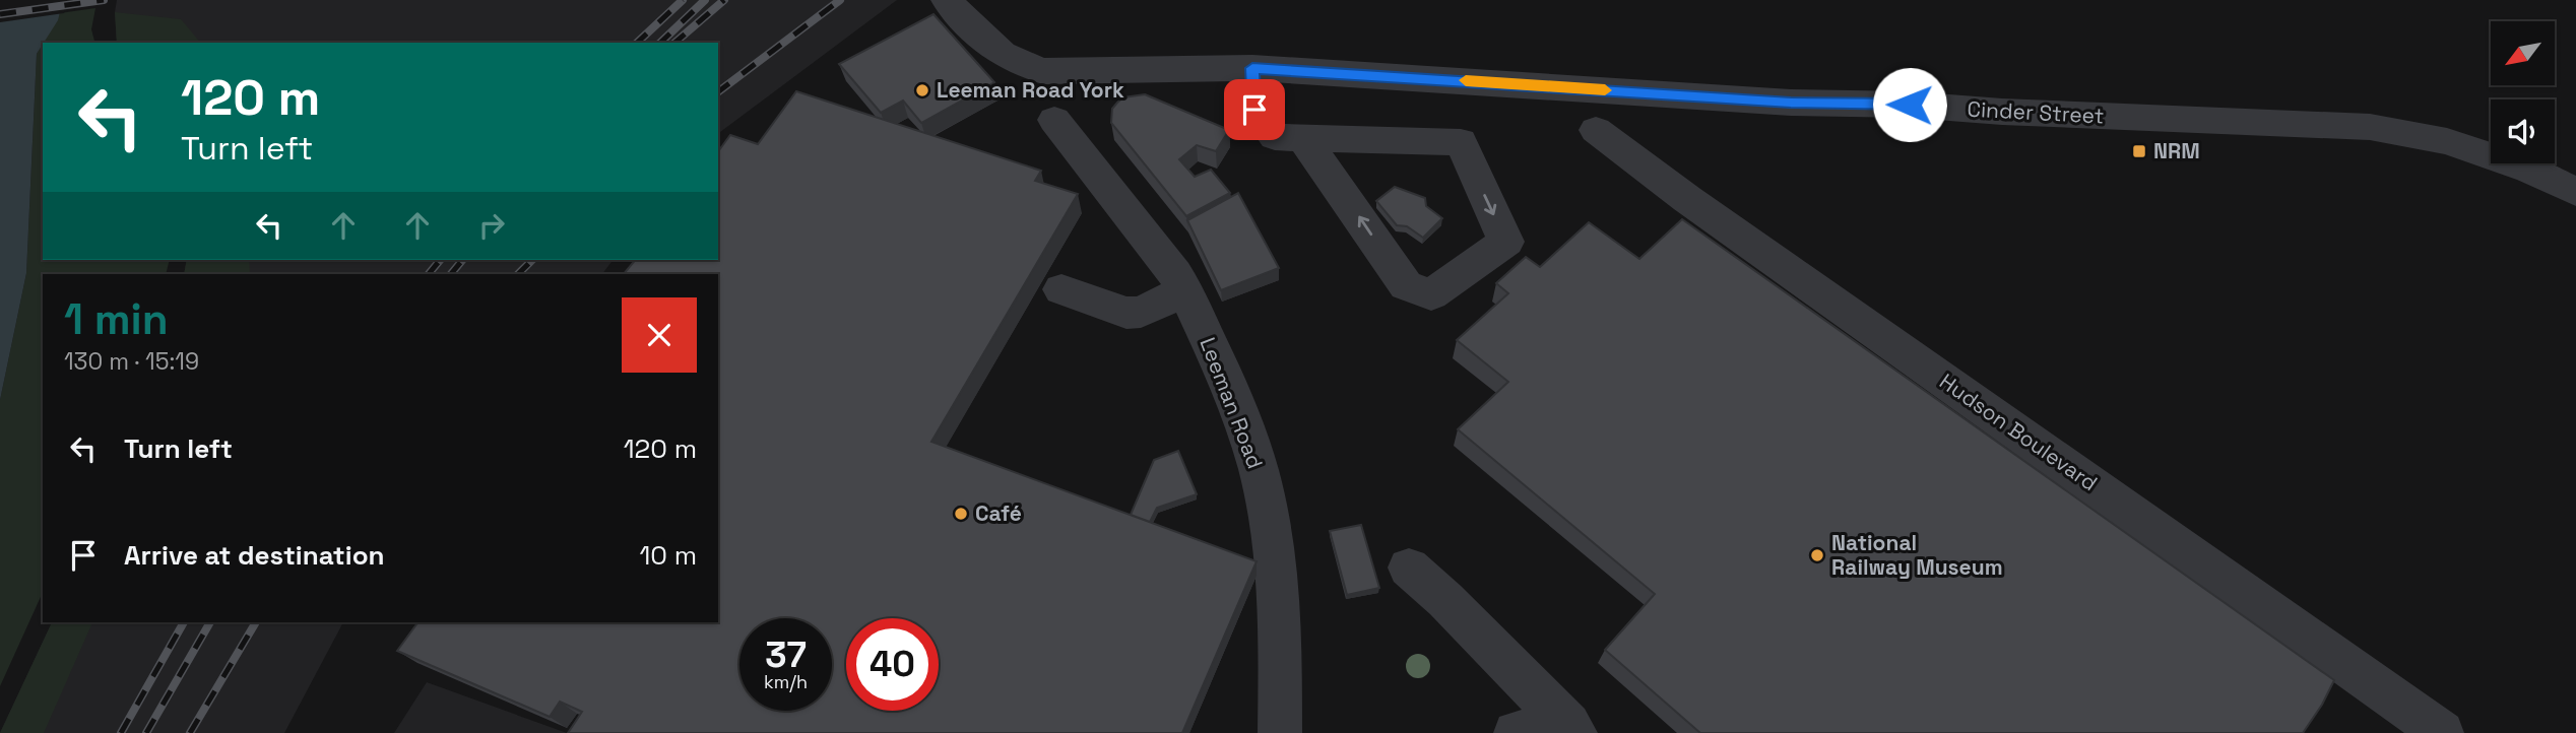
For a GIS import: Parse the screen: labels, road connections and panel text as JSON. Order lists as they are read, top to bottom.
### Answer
{
  "streets": {
    "street": ["Cinder Street", "Leeman Road", "Hudson Boulevard"]
  },
  "places": {
    "other": ["Leeman Road York", "Café", "National Railway Museum"],
    "transit": ["NRM"]
  },
  "north": "bottom left",
  "page": {
    "turn": ["120 m", "Turn left"],
    "heading": ["1 min", "130 m · 15:19"],
    "list": [
      {
        "name": "Turn left",
        "value": "120 m"
      },
      {
        "name": "Arrive at destination",
        "value": "10 m"
      }
    ],
    "speed": "37 km/h",
    "limit": "40"
  }
}
